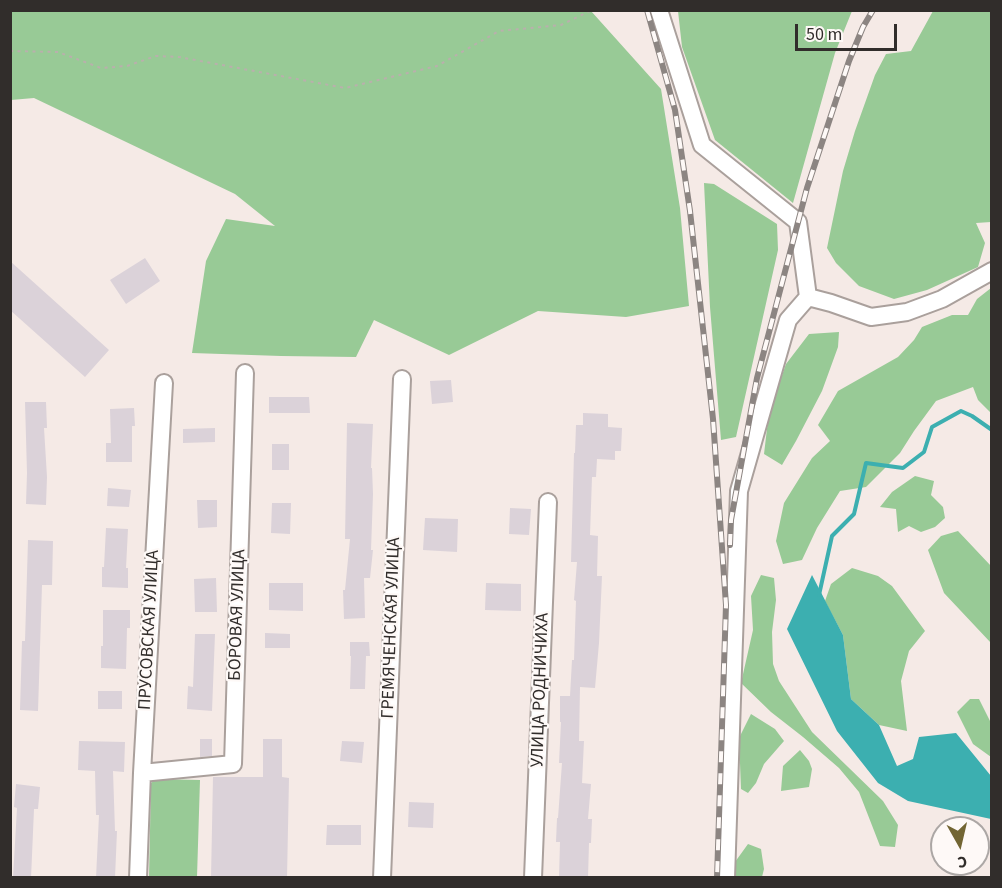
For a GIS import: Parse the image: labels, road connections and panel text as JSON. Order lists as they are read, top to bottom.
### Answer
{
  "streets": {
    "street": [
      "БОРОВАЯ УЛИЦА",
      "ГРЕМЯЧЕНСКАЯ УЛИЦА",
      "ПРУСОВСКАЯ УЛИЦА",
      "УЛИЦА РОДНИЧИХА"
    ]
  },
  "crossings": [
    ["БОРОВАЯ УЛИЦА", "ПРУСОВСКАЯ УЛИЦА"]
  ],
  "scale_bar": "50 m",
  "north": "bottom"
}
